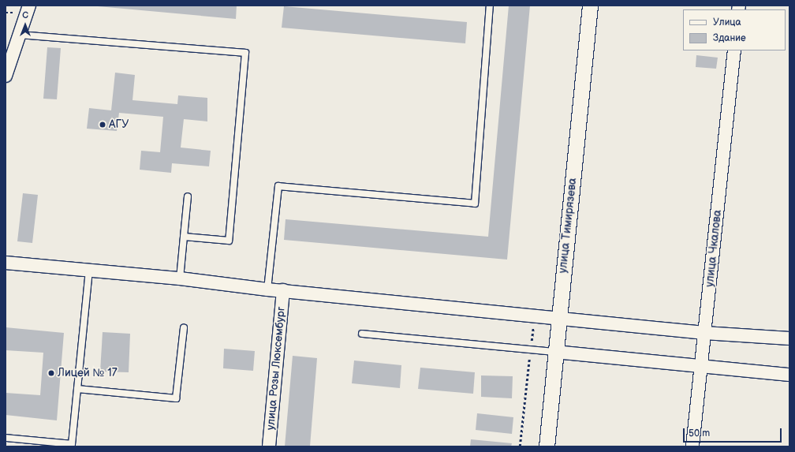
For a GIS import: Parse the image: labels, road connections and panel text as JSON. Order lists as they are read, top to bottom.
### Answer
{
  "streets": {
    "street": ["улица Тимирязева", "улица Чкалова", "улица Розы Люксембург"]
  },
  "places": ["АГУ", "Лицей № 17"],
  "legend": ["Улица", "Здание"],
  "scale_bar": "50 m",
  "north": "top"
}
